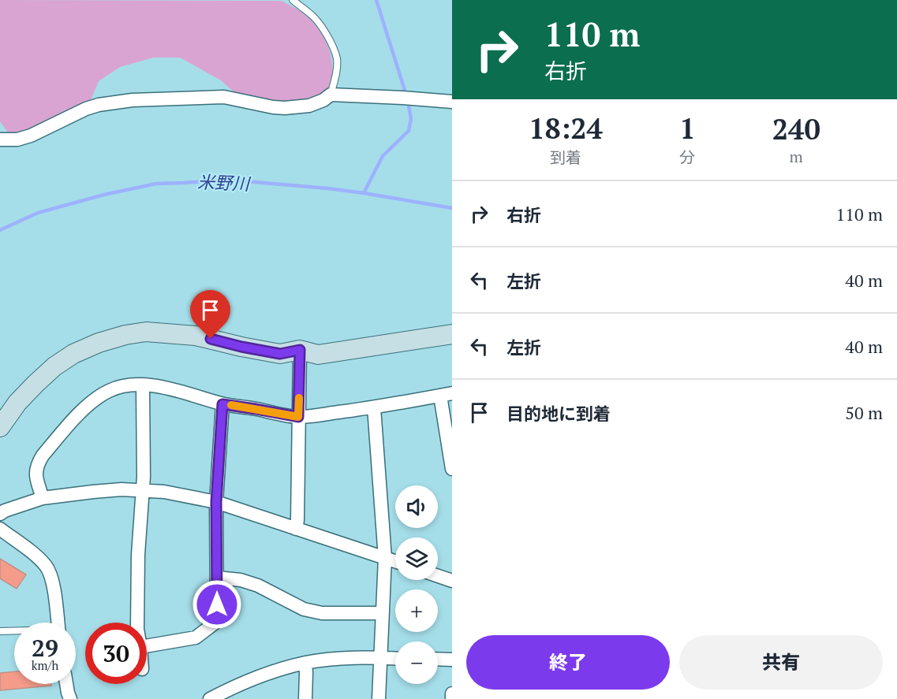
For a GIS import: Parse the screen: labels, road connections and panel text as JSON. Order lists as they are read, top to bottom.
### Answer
{
  "water": ["米野川"],
  "page": {
    "turn": ["110 m", "右折"],
    "eta": [
      "18:24",
      "到着",
      "1",
      "分",
      "240",
      "m"
    ],
    "list": [
      {
        "name": "右折",
        "value": "110 m"
      },
      {
        "name": "左折",
        "value": "40 m"
      },
      {
        "name": "左折",
        "value": "40 m"
      },
      {
        "name": "目的地に到着",
        "value": "50 m"
      }
    ],
    "map_buttons": ["+", "−"],
    "speed": "29 km/h",
    "limit": "30",
    "buttons": ["終了", "共有"]
  }
}
